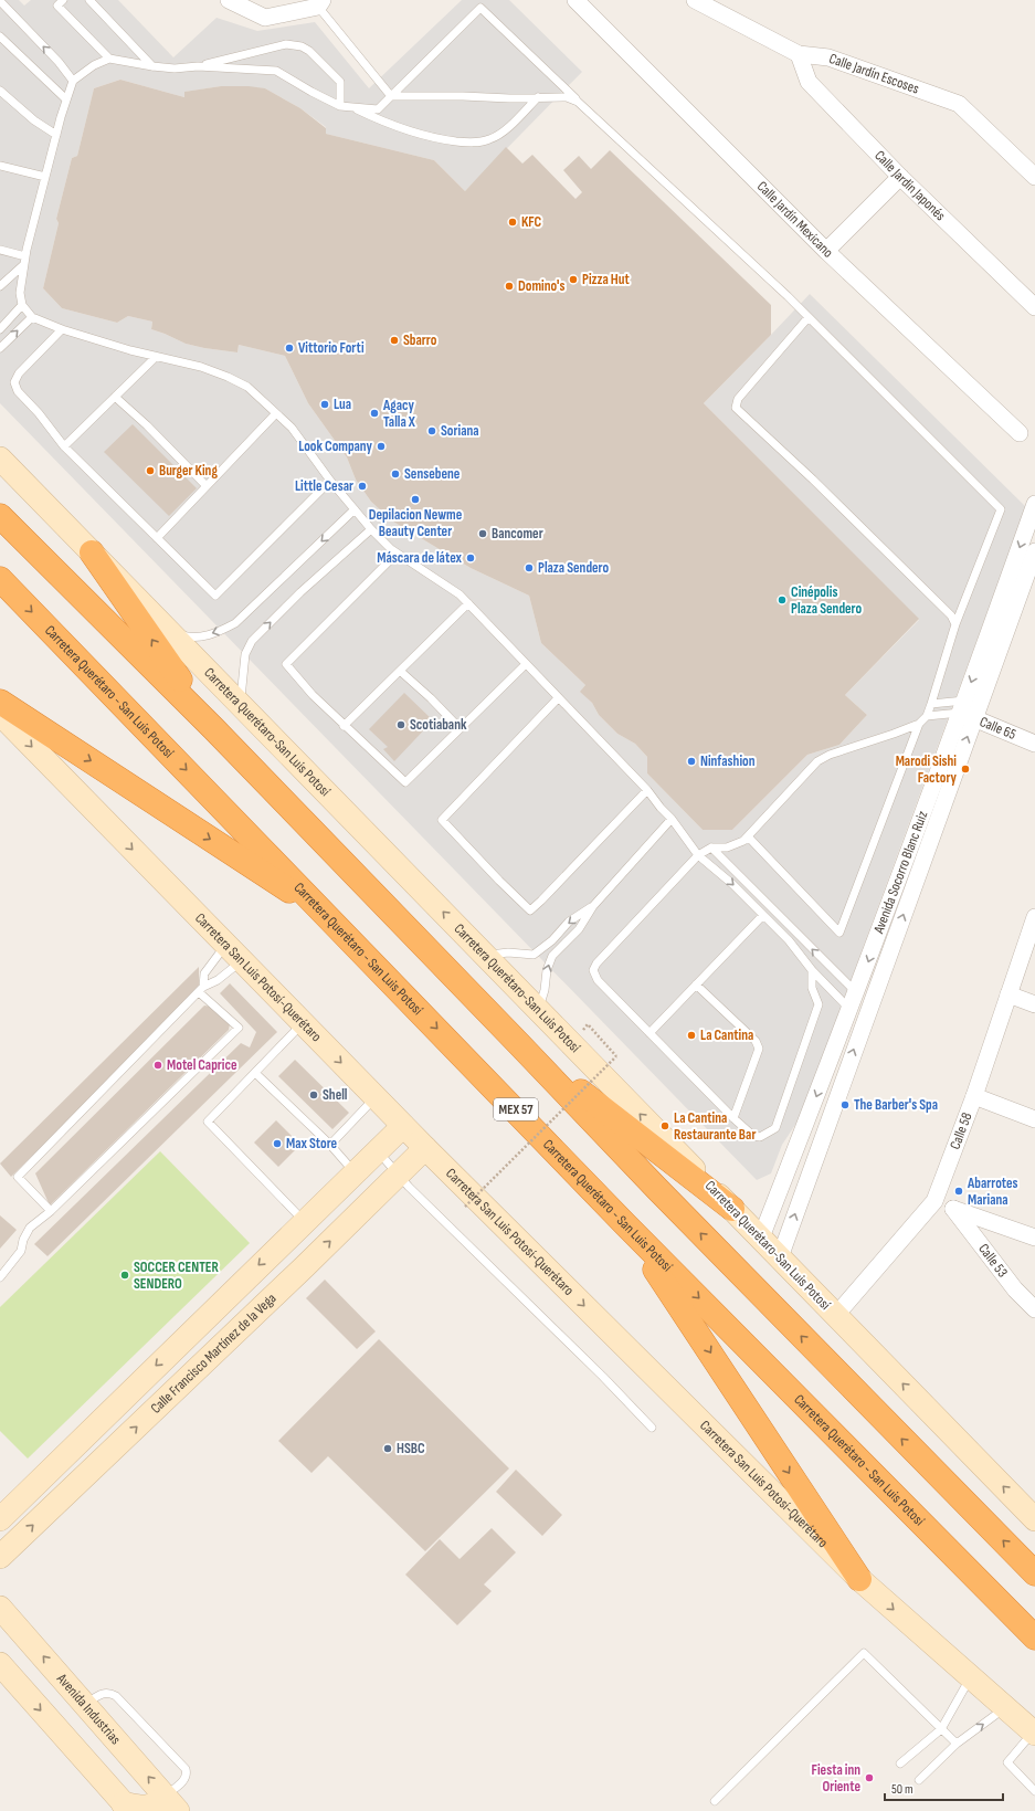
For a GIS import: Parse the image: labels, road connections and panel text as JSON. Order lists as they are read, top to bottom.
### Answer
{
  "streets": {
    "highway": ["Carretera Querétaro - San Luis Potosí", "MEX 57"],
    "main road": [
      "Carretera Querétaro-San Luis Potosí",
      "Carretera San Luis Potosí-Querétaro",
      "Calle Francisco Martínez de la Vega",
      "Avenida Industrias"
    ],
    "street": [
      "Calle Jardín Escoses",
      "Calle Jardín Japonés",
      "Calle Jardín Mexicano",
      "Calle 65",
      "Avenida Socorro Blanc Ruiz",
      "Calle 58",
      "Calle 53"
    ]
  },
  "crossings": [
    ["Calle Jardín Escoses", "Calle Jardín Japonés"],
    ["Calle 65", "Avenida Socorro Blanc Ruiz"],
    ["Carretera Querétaro-San Luis Potosí", "Avenida Socorro Blanc Ruiz"],
    ["Carretera Querétaro-San Luis Potosí", "Calle 58"],
    ["Carretera San Luis Potosí-Querétaro", "Calle Francisco Martínez de la Vega"]
  ],
  "one_way": ["Carretera Querétaro-San Luis Potosí", "Carretera San Luis Potosí-Querétaro"],
  "places": [
    "KFC",
    "Pizza Hut",
    "Domino's",
    "Sbarro",
    "Vittorio Forti",
    "Lua",
    "Agacy Talla X",
    "Soriana",
    "Look Company",
    "Burger King",
    "Sensebene",
    "Little Cesar",
    "Depilacion Newme Beauty Center",
    "Bancomer",
    "Máscara de látex",
    "Plaza Sendero",
    "Cinépolis Plaza Sendero",
    "Scotiabank",
    "Ninfashion",
    "Marodi Sishi Factory",
    "La Cantina",
    "Motel Caprice",
    "Shell",
    "The Barber's Spa",
    "La Cantina Restaurante Bar",
    "Max Store",
    "Abarrotes Mariana",
    "SOCCER CENTER SENDERO",
    "HSBC",
    "Fiesta inn Oriente"
  ],
  "scale_bar": "50 m"
}
